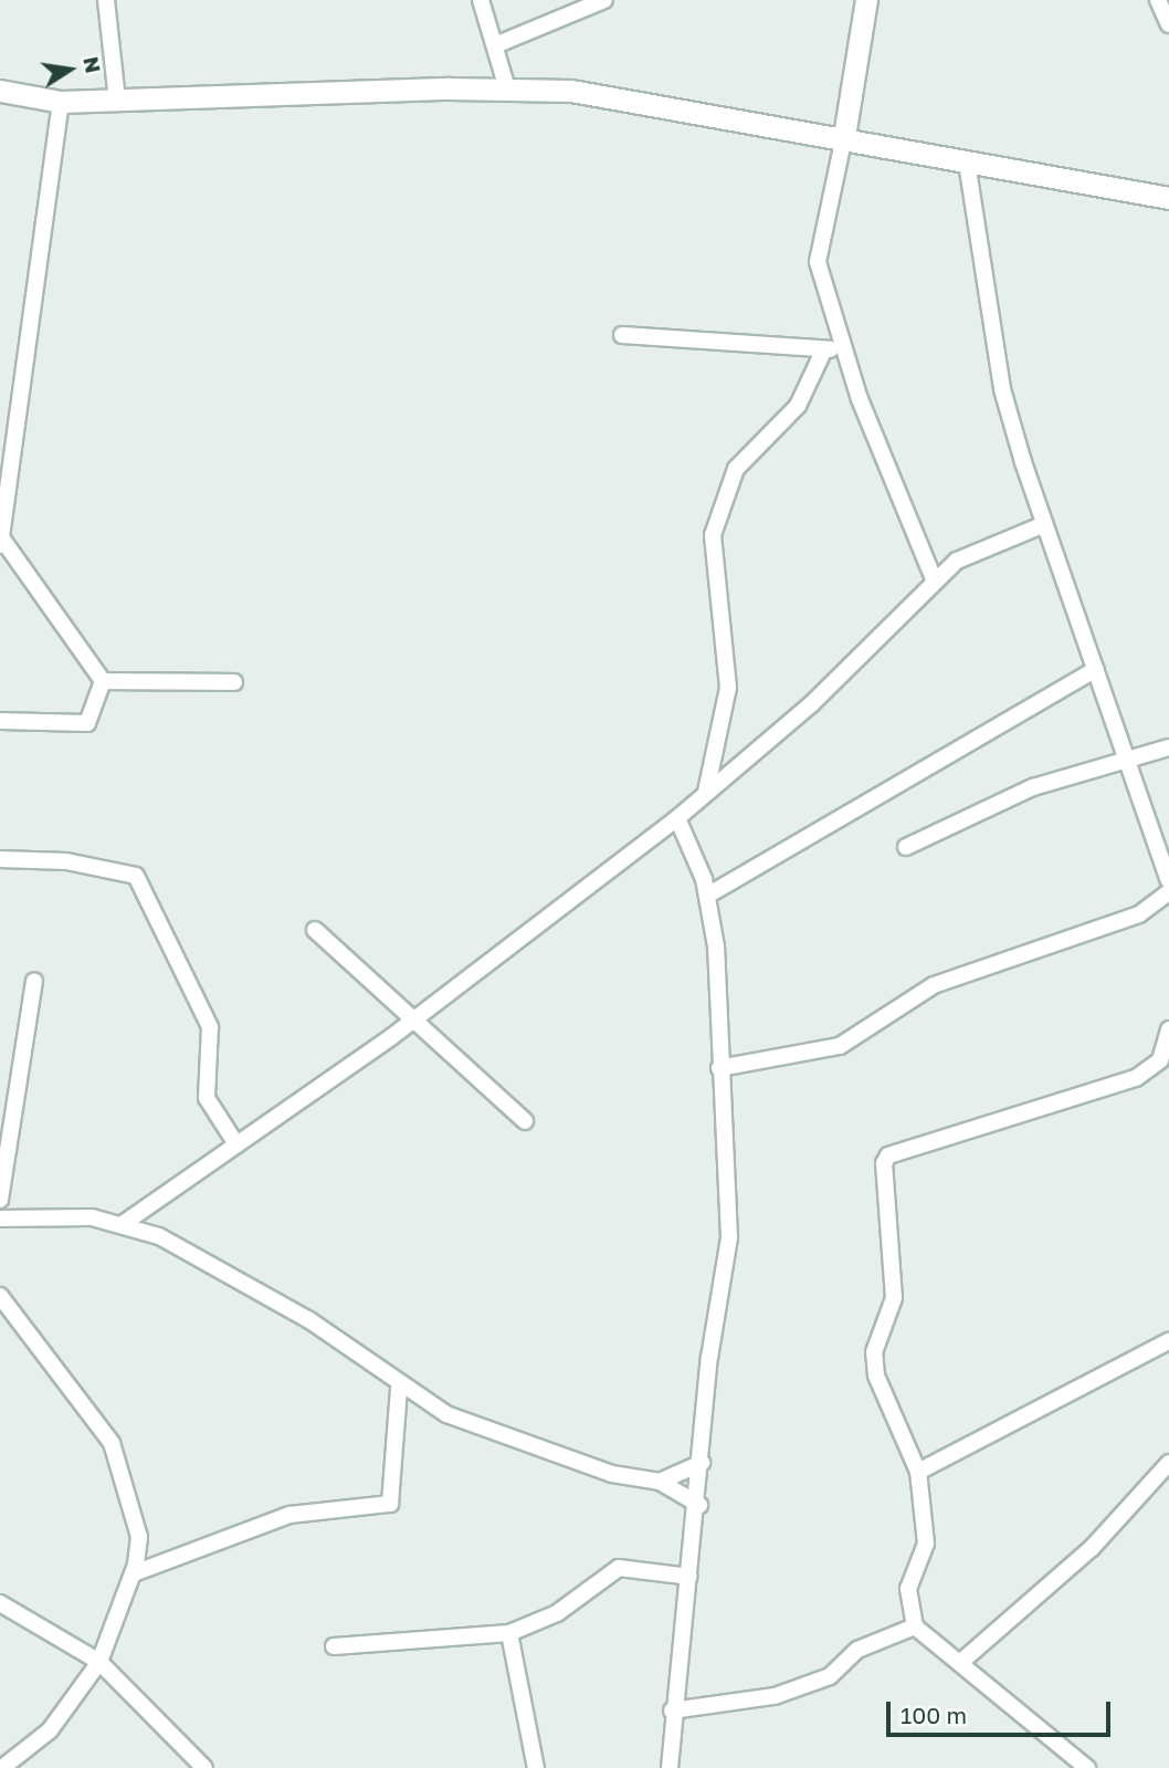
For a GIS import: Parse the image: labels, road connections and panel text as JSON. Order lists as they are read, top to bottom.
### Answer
{
  "scale_bar": "100 m",
  "north": "right"
}
